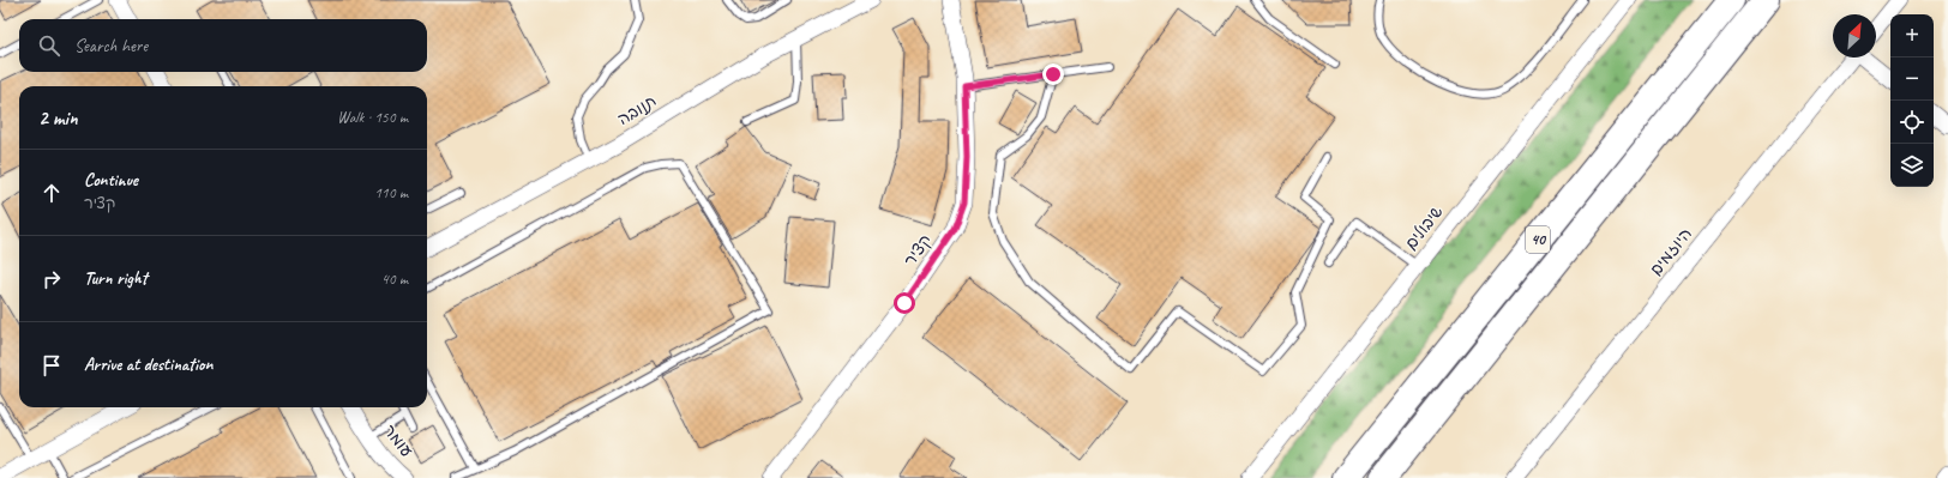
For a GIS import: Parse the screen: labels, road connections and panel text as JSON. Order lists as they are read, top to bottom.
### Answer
{
  "streets": {
    "highway": ["40"],
    "street": [
      "תנובה",
      "שיבולים",
      "קציר",
      "היוזמים",
      "עומר"
    ]
  },
  "north": "top right",
  "page": {
    "map_buttons": ["+", "−"],
    "search": "Search here",
    "heading": ["2 min", "Walk · 150 m"],
    "list": [
      ["Continue", "קציר", "110 m"],
      ["Turn right", "40 m"],
      "Arrive at destination"
    ]
  }
}
